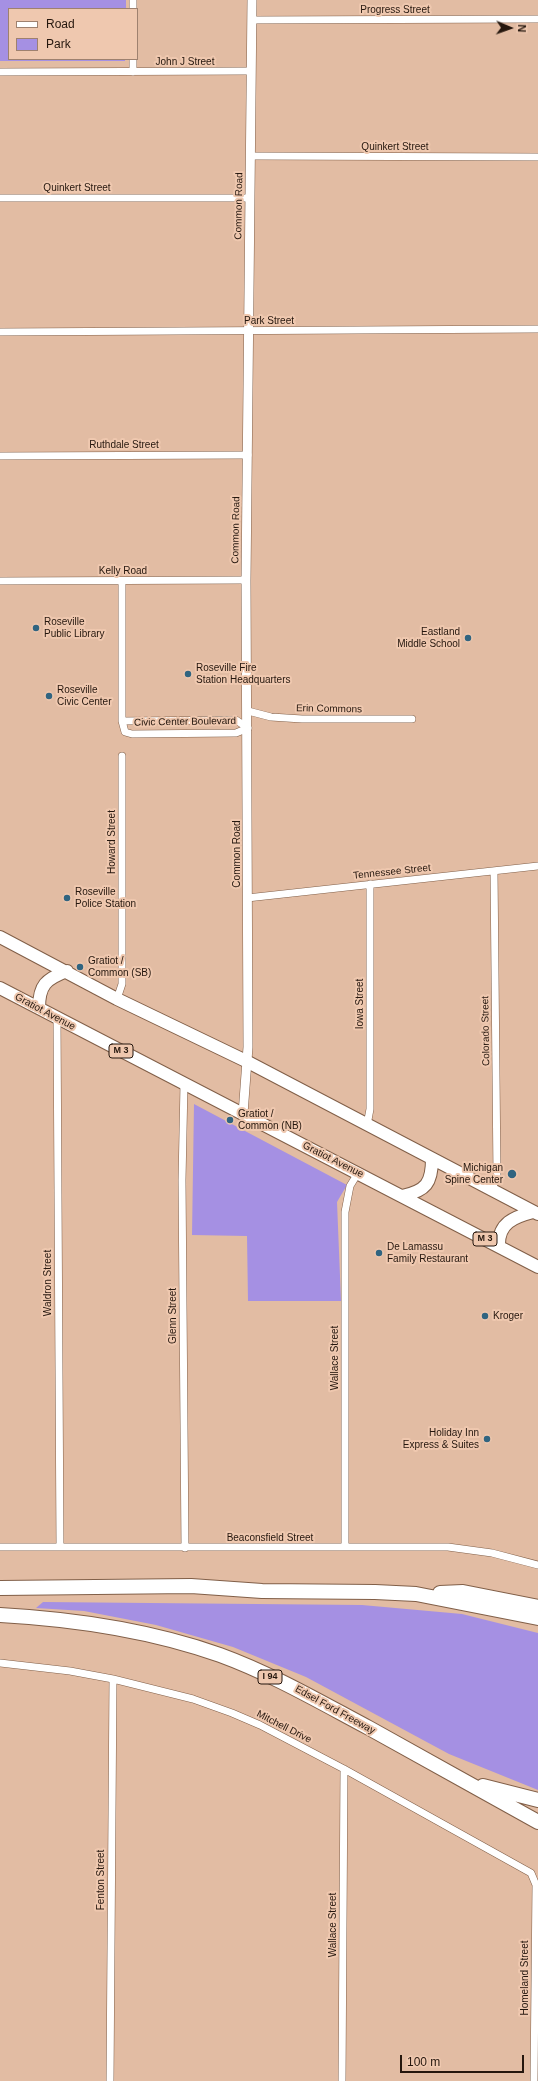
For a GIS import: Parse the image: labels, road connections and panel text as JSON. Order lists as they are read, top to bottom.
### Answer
{
  "streets": {
    "highway": ["I 94", "Edsel Ford Freeway"],
    "main road": ["Gratiot Avenue", "M 3"],
    "street": [
      "Progress Street",
      "John J Street",
      "Quinkert Street",
      "Common Road",
      "Park Street",
      "Ruthdale Street",
      "Kelly Road",
      "Erin Commons",
      "Civic Center Boulevard",
      "Howard Street",
      "Tennessee Street",
      "Iowa Street",
      "Colorado Street",
      "Waldron Street",
      "Glenn Street",
      "Wallace Street",
      "Beaconsfield Street",
      "Mitchell Drive",
      "Fenton Street",
      "Homeland Street"
    ]
  },
  "crossings": [
    ["Progress Street", "Common Road"],
    ["John J Street", "Common Road"],
    ["Quinkert Street", "Common Road"],
    ["Common Road", "Park Street"],
    ["Common Road", "Ruthdale Street"],
    ["Common Road", "Kelly Road"],
    ["Common Road", "Erin Commons"],
    ["Common Road", "Civic Center Boulevard"],
    ["Common Road", "Tennessee Street"],
    ["Common Road", "Gratiot Avenue"],
    ["Tennessee Street", "Iowa Street"],
    ["Tennessee Street", "Colorado Street"],
    ["Gratiot Avenue", "Waldron Street"],
    ["Gratiot Avenue", "Glenn Street"],
    ["Gratiot Avenue", "Wallace Street"],
    ["Waldron Street", "Beaconsfield Street"],
    ["Glenn Street", "Beaconsfield Street"],
    ["Wallace Street", "Beaconsfield Street"],
    ["Wallace Street", "Mitchell Drive"],
    ["Mitchell Drive", "Fenton Street"],
    ["Mitchell Drive", "Homeland Street"]
  ],
  "places": [
    "Roseville Public Library",
    "Eastland Middle School",
    "Roseville Fire Station Headquarters",
    "Roseville Civic Center",
    "Roseville Police Station",
    "Gratiot / Common (SB)",
    "Gratiot / Common (NB)",
    "Michigan Spine Center",
    "De Lamassu Family Restaurant",
    "Kroger",
    "Holiday Inn Express & Suites"
  ],
  "legend": ["Road", "Park"],
  "scale_bar": "100 m",
  "north": "right"
}
